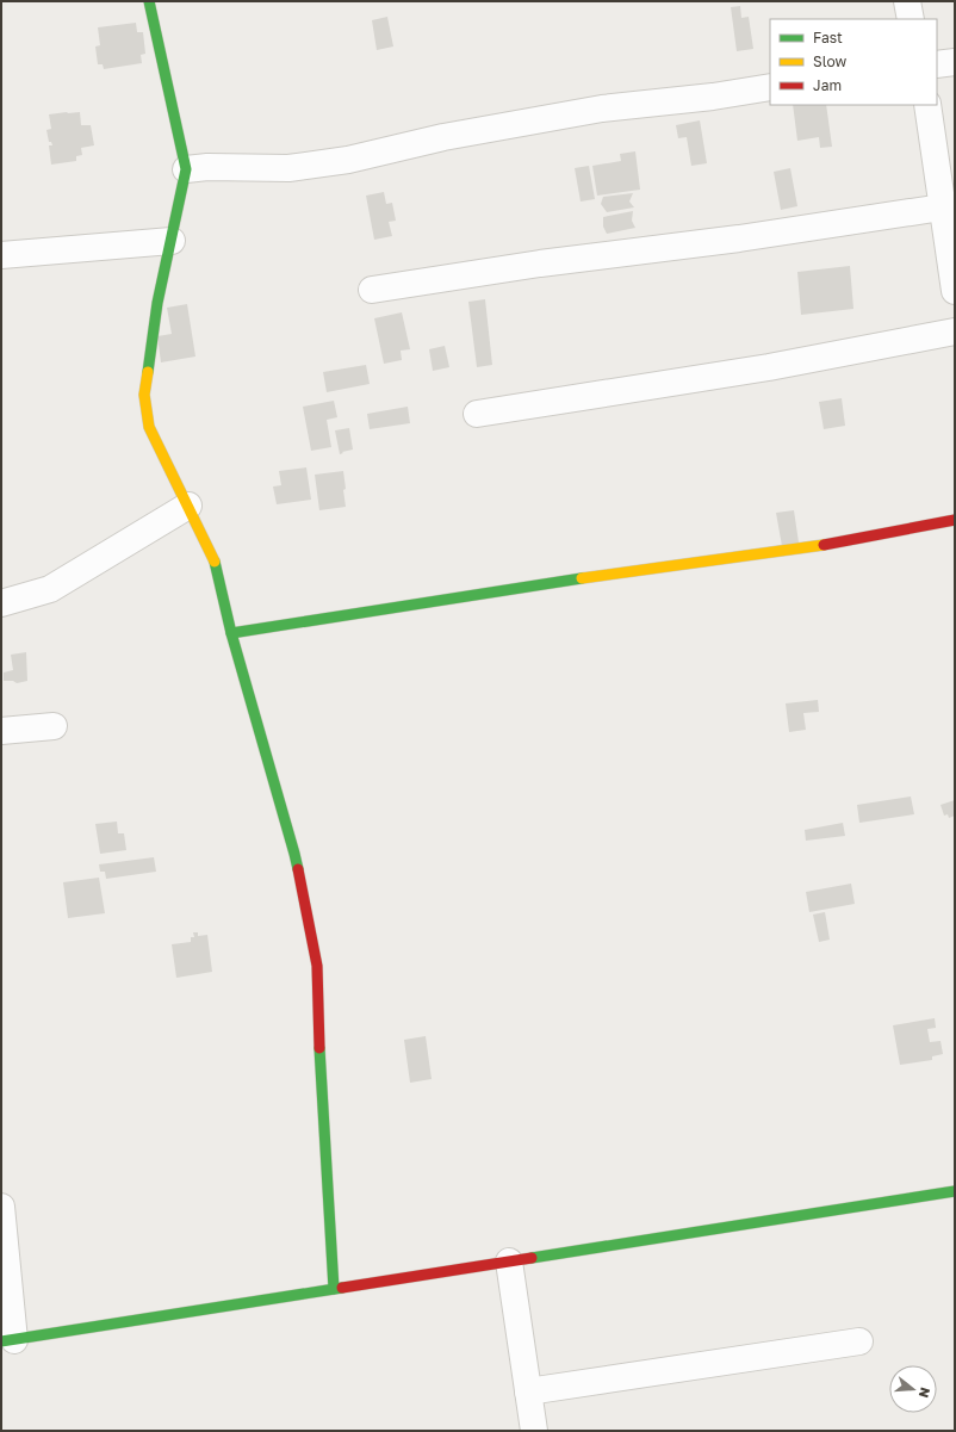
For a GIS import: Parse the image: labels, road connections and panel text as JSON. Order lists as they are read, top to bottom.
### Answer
{
  "legend": ["Fast", "Slow", "Jam"],
  "north": "right"
}
